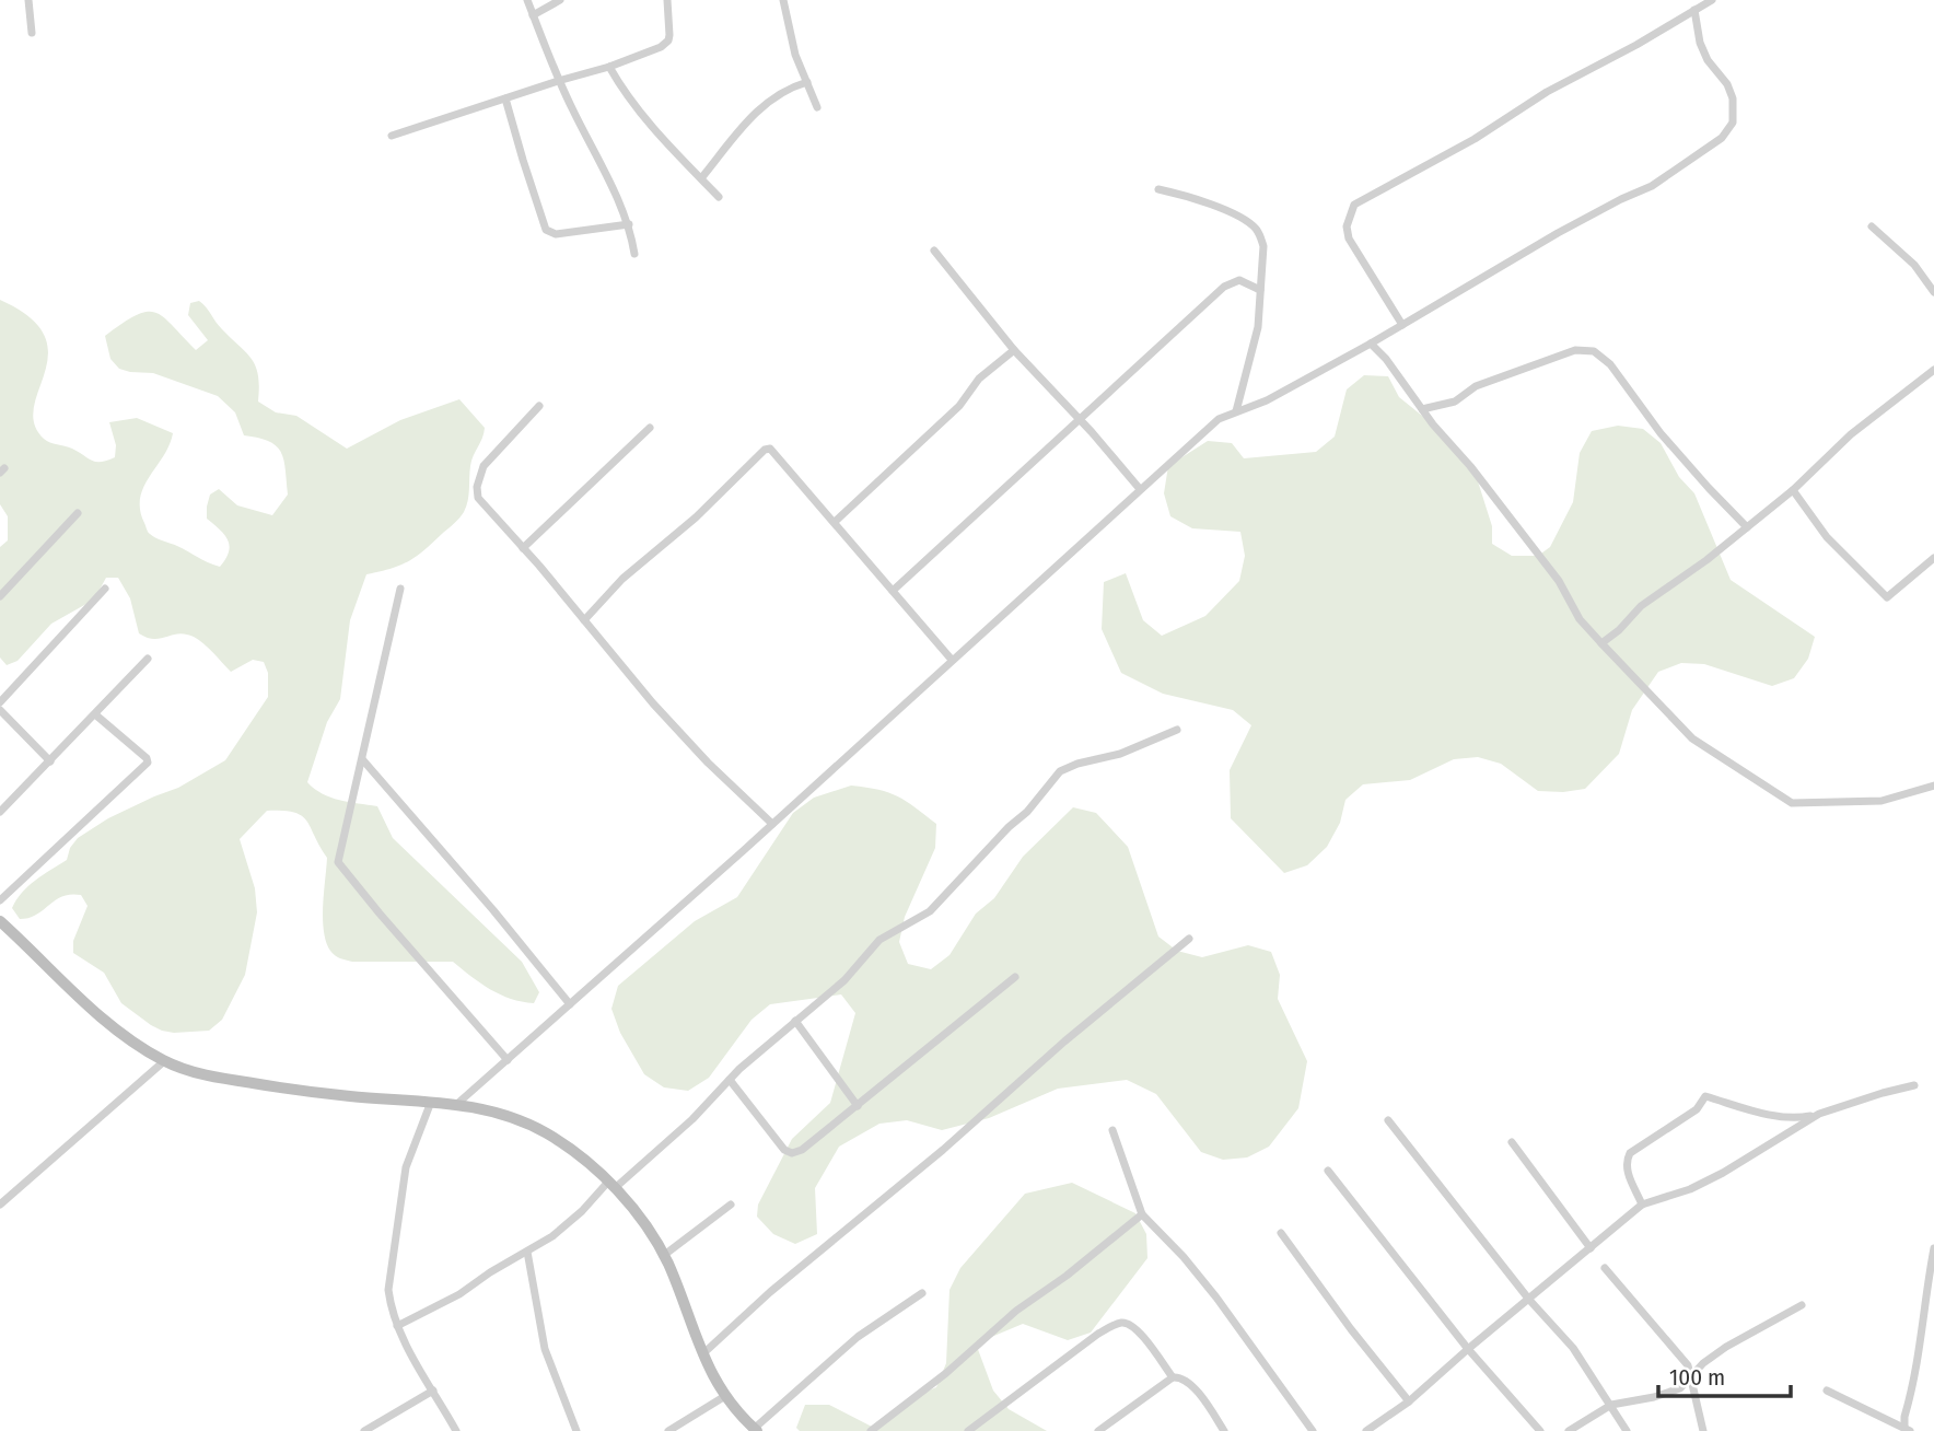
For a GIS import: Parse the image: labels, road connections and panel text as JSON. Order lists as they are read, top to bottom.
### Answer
{
  "scale_bar": "100 m"
}
